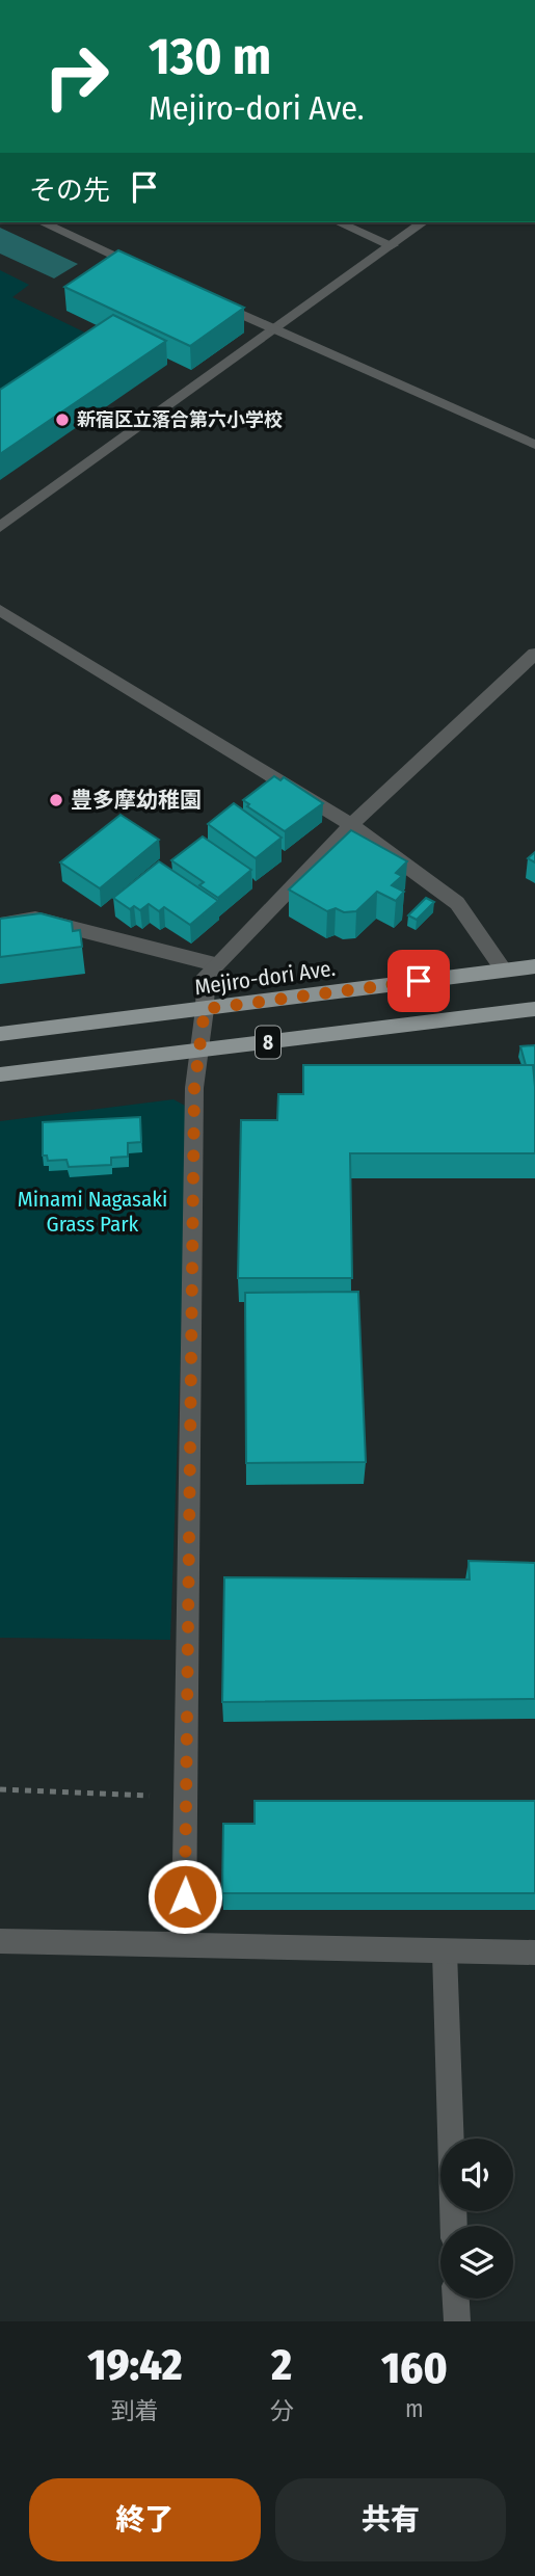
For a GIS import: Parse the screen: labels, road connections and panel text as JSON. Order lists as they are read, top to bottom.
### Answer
{
  "streets": {
    "main road": ["Mejiro-dori Ave.", "8"]
  },
  "parks": ["Minami Nagasaki Grass Park"],
  "places": ["新宿区立落合第六小学校", "豊多摩幼稚園"],
  "page": {
    "turn": ["130 m", "Mejiro-dori Ave."],
    "then": "その先",
    "eta": [
      "19:42",
      "到着",
      "2",
      "分",
      "160",
      "m"
    ],
    "buttons": ["終了", "共有"]
  }
}
